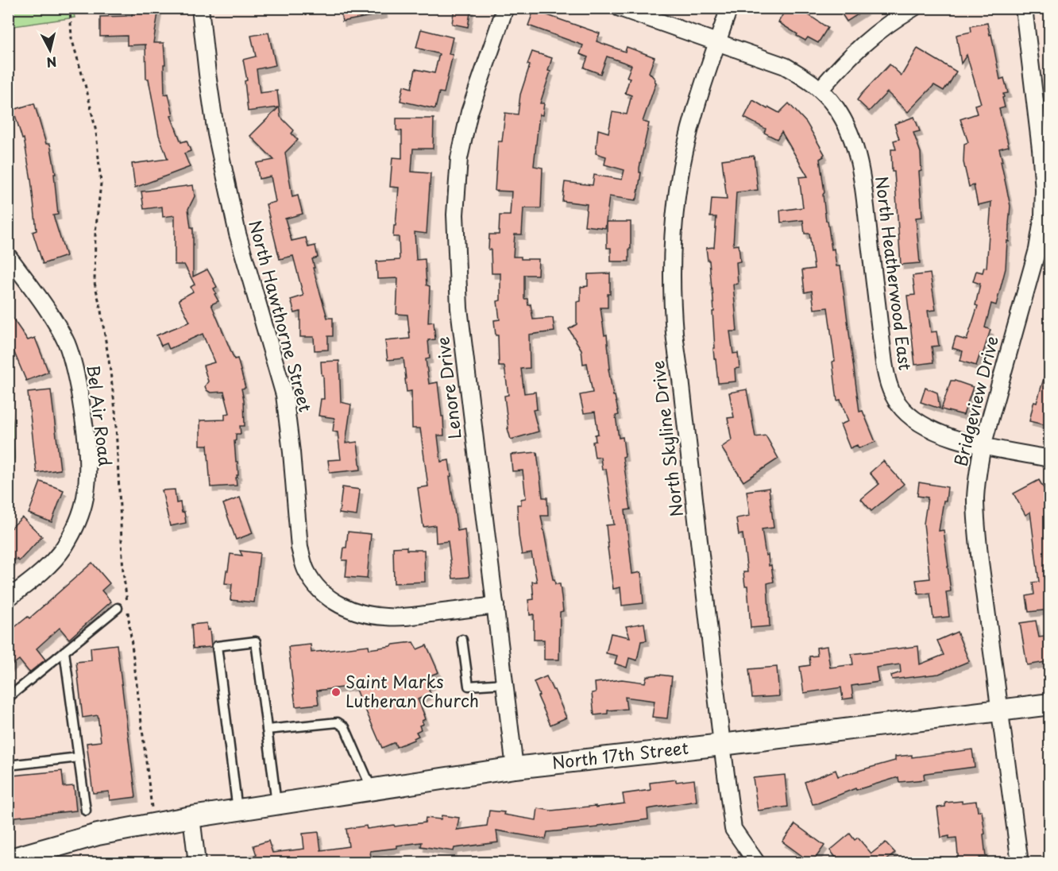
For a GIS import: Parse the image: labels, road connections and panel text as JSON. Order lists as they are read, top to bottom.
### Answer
{
  "streets": {
    "street": [
      "North Heatherwood East",
      "North Hawthorne Street",
      "Lenore Drive",
      "Bridgeview Drive",
      "Bel Air Road",
      "North Skyline Drive",
      "North 17th Street"
    ]
  },
  "crossings": [
    ["North Heatherwood East", "Bridgeview Drive"],
    ["North Heatherwood East", "North Skyline Drive"],
    ["North Hawthorne Street", "Lenore Drive"],
    ["Lenore Drive", "North 17th Street"],
    ["Bridgeview Drive", "North 17th Street"],
    ["North Skyline Drive", "North 17th Street"]
  ],
  "places": ["Saint Marks Lutheran Church"],
  "north": "bottom"
}
